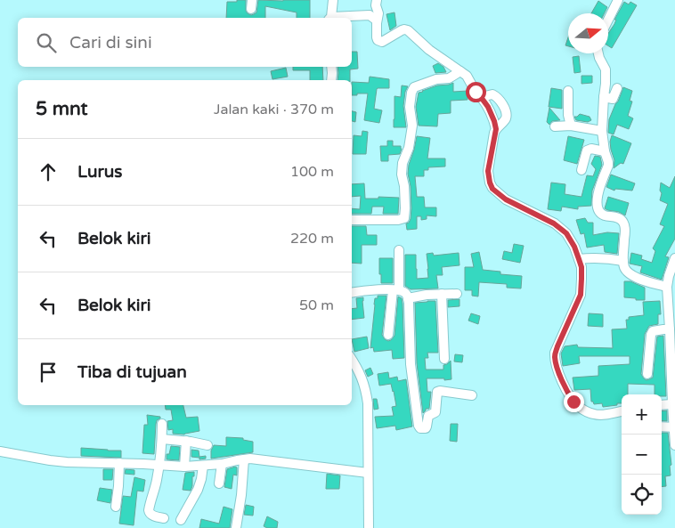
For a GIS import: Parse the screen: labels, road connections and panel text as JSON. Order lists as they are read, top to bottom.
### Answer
{
  "north": "right",
  "page": {
    "search": "Cari di sini",
    "heading": ["5 mnt", "Jalan kaki · 370 m"],
    "list": [
      ["Lurus", "100 m"],
      ["Belok kiri", "220 m"],
      ["Belok kiri", "50 m"],
      "Tiba di tujuan"
    ],
    "map_buttons": ["+", "−"]
  }
}
